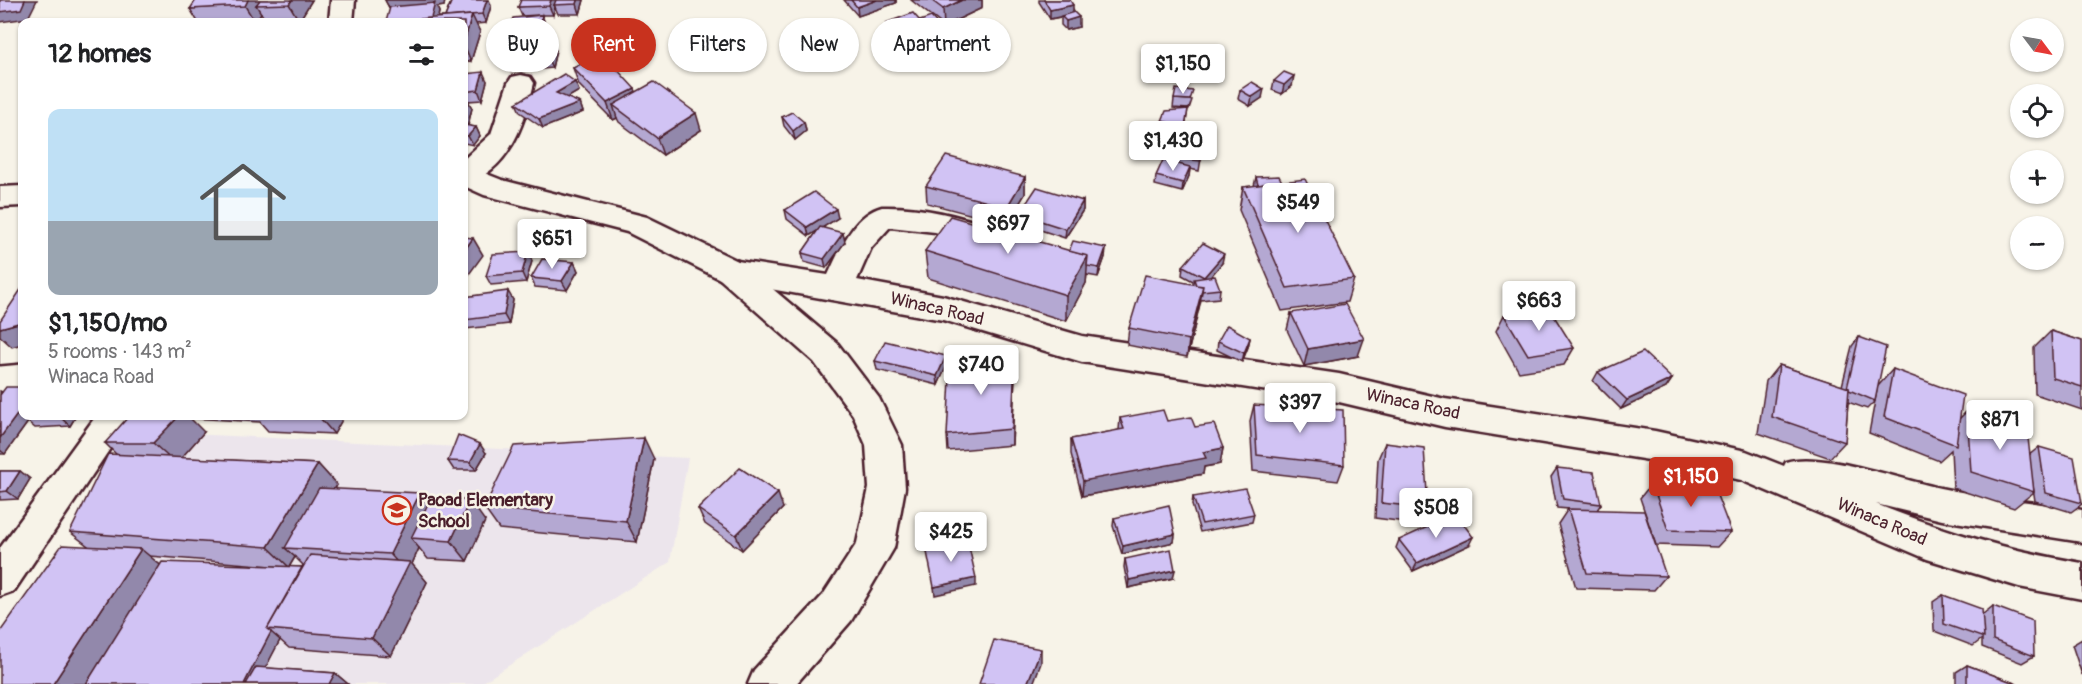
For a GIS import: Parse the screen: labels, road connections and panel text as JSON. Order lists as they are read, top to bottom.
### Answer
{
  "streets": {
    "main road": ["Winaca Road"]
  },
  "places": {
    "school or university": ["Paoad Elementary School"]
  },
  "north": "bottom right",
  "page": {
    "map_buttons": ["+", "−"],
    "chip": [
      "Buy",
      "Rent",
      "Filters",
      "New",
      "Apartment"
    ],
    "heading": "12 homes",
    "price": [
      "$1,150",
      "$1,430",
      "$549",
      "$697",
      "$651",
      "$663",
      "$740",
      "$397",
      "$871",
      "$1,150",
      "$508",
      "$425"
    ],
    "list": [
      {
        "name": "$1,150/mo",
        "note": "5 rooms · 143 m² · Winaca Road"
      }
    ]
  }
}
